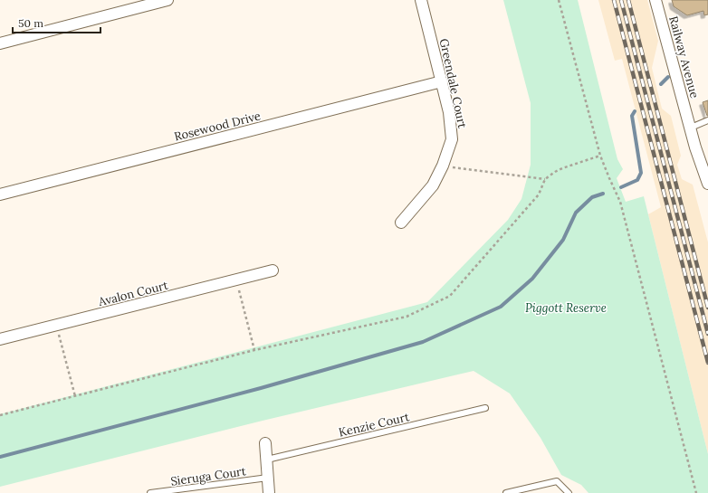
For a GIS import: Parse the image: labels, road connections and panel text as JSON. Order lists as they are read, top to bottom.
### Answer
{
  "streets": {
    "street": [
      "Railway Avenue",
      "Greendale Court",
      "Rosewood Drive",
      "Avalon Court"
    ],
    "lane": ["Kenzie Court", "Sieruga Court"]
  },
  "crossings": [
    ["Greendale Court", "Rosewood Drive"]
  ],
  "parks": ["Piggott Reserve"],
  "scale_bar": "50 m"
}
